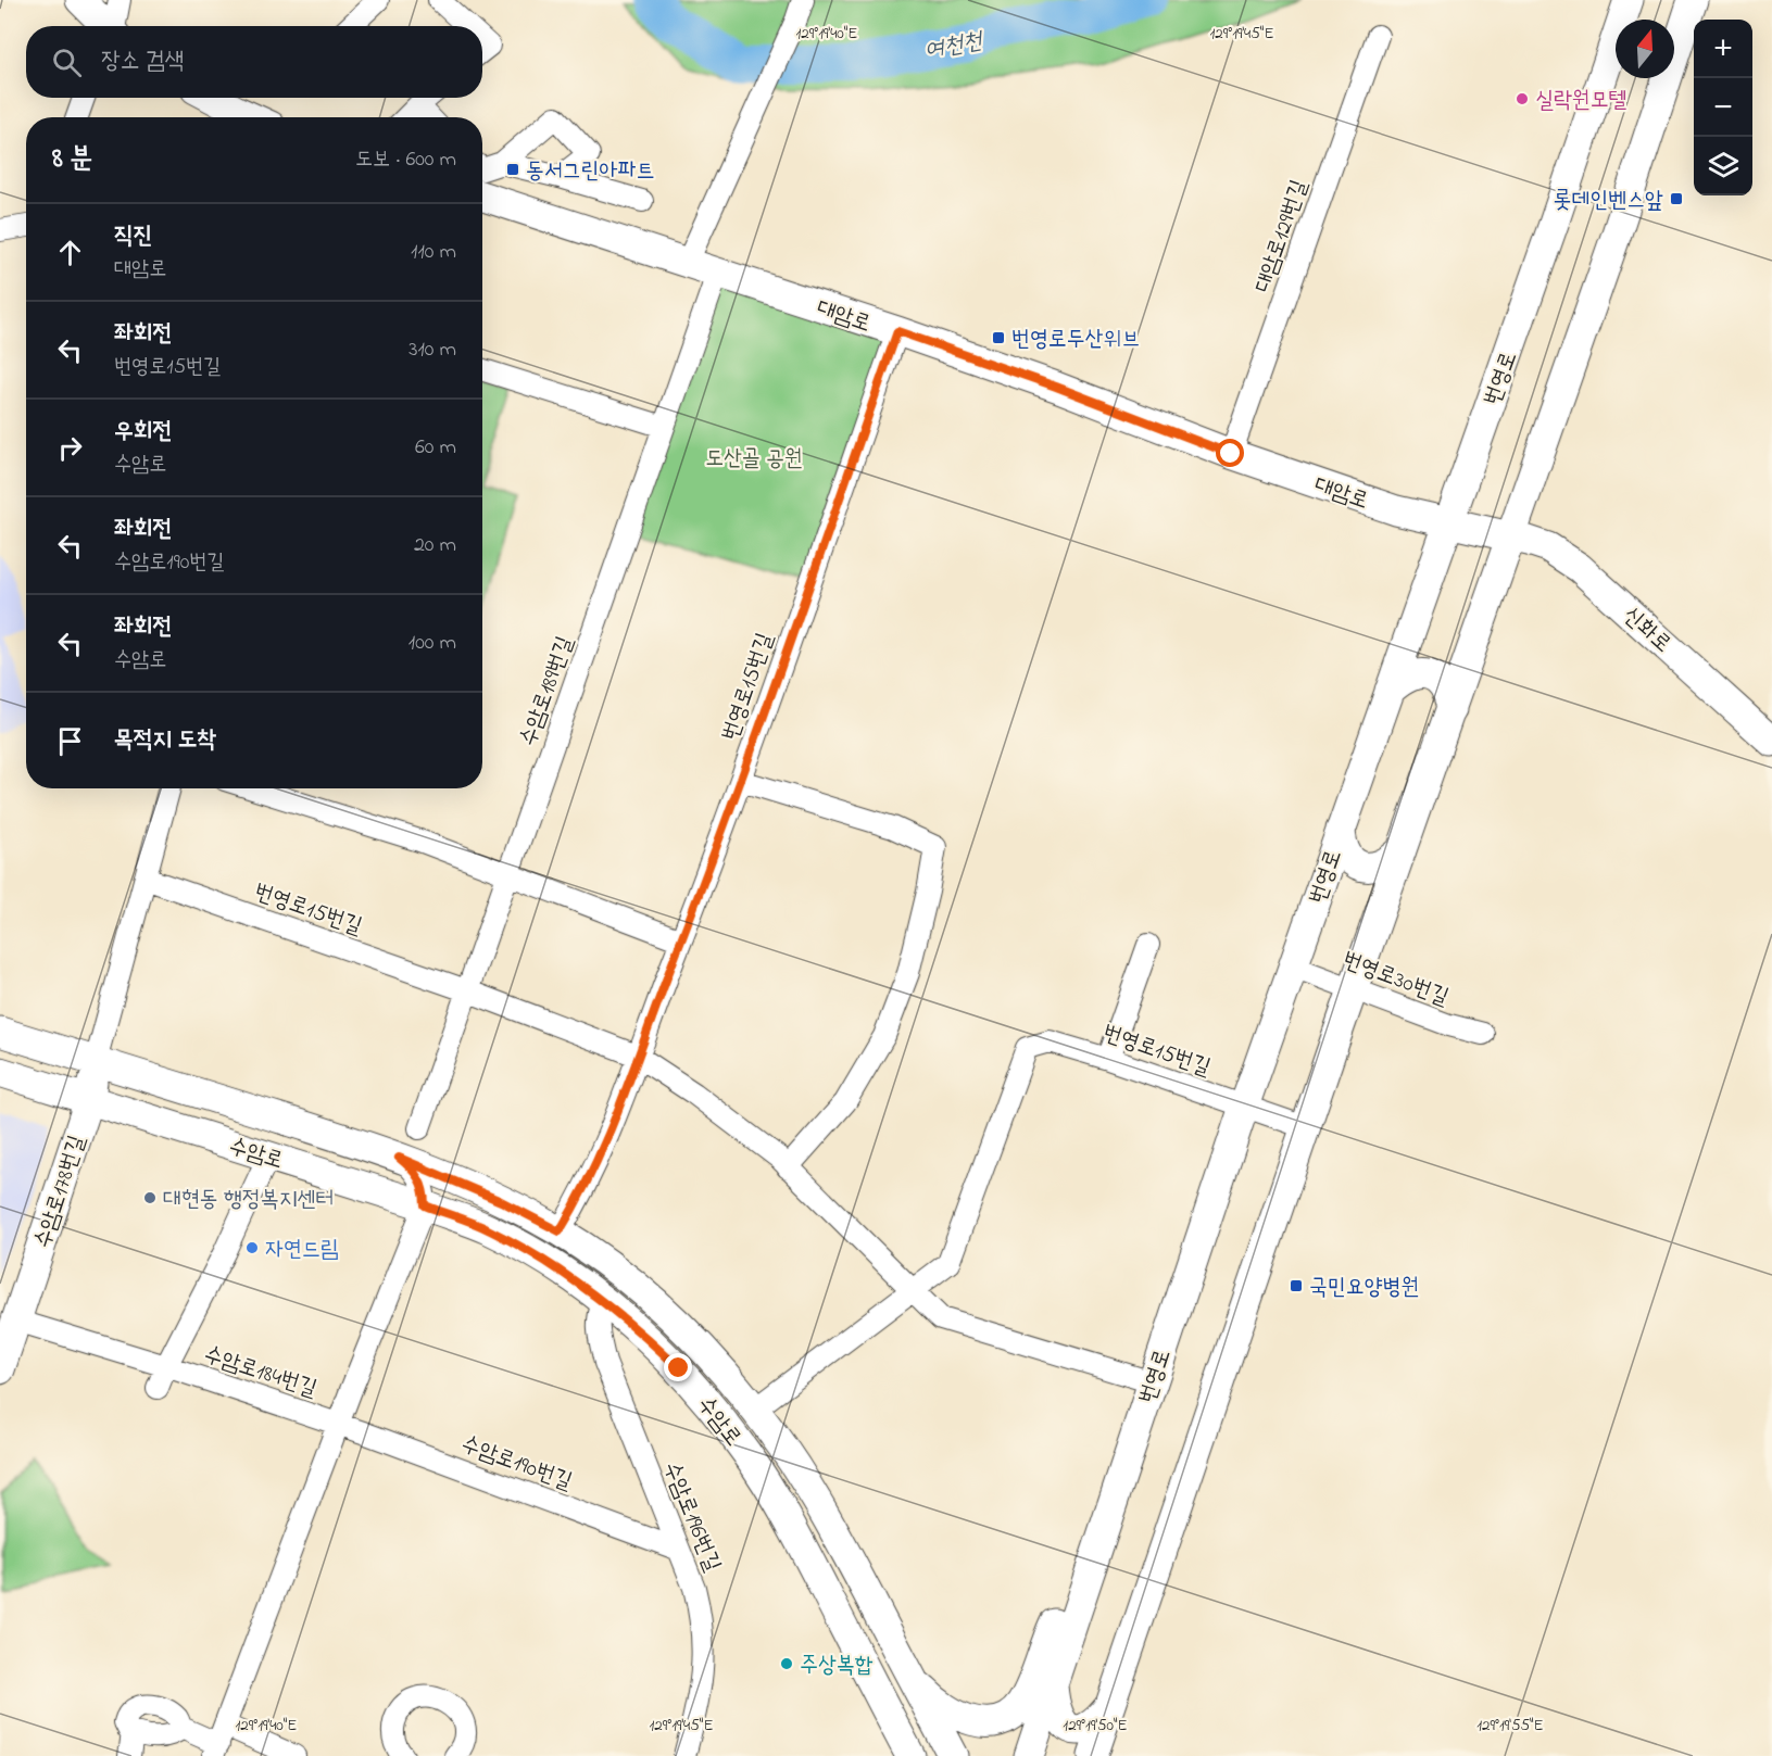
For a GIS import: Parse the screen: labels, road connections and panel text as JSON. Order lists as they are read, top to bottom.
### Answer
{
  "streets": {
    "main road": [
      "대암로",
      "번영로",
      "신화로",
      "수암로",
      "수암로178번길"
    ],
    "street": [
      "대암로129번길",
      "번영로15번길",
      "수암로189번길",
      "번영로30번길",
      "수암로184번길",
      "수암로190번길",
      "수암로196번길"
    ]
  },
  "crossings": [
    ["대암로129번길", "대암로"],
    ["대암로", "번영로"],
    ["대암로", "신화로"],
    ["대암로", "번영로15번길"],
    ["대암로", "수암로189번길"],
    ["번영로", "번영로15번길"],
    ["번영로", "번영로30번길"],
    ["번영로15번길", "수암로189번길"],
    ["번영로15번길", "수암로"],
    ["수암로", "수암로178번길"],
    ["수암로", "수암로196번길"],
    ["수암로184번길", "수암로190번길"],
    ["수암로190번길", "수암로196번길"]
  ],
  "water": ["여천천"],
  "parks": ["도산골 공원"],
  "places": {
    "other": [
      "실락원모텔",
      "대현동 행정복지센터",
      "자연드림",
      "주상복합"
    ],
    "transit": [
      "동서그린아파트",
      "롯데인벤스앞",
      "번영로두산위브",
      "국민요양병원"
    ]
  },
  "north": "top",
  "page": {
    "map_buttons": ["+", "−"],
    "search": "장소 검색",
    "heading": ["8 분", "도보 · 600 m"],
    "list": [
      ["직진", "대암로", "110 m"],
      ["좌회전", "번영로15번길", "310 m"],
      ["우회전", "수암로", "60 m"],
      ["좌회전", "수암로190번길", "20 m"],
      ["좌회전", "수암로", "100 m"],
      "목적지 도착"
    ]
  },
  "coordinates": [
    "129°19'40\"E",
    "129°19'45\"E",
    "129°19'50\"E",
    "129°19'55\"E"
  ]
}
